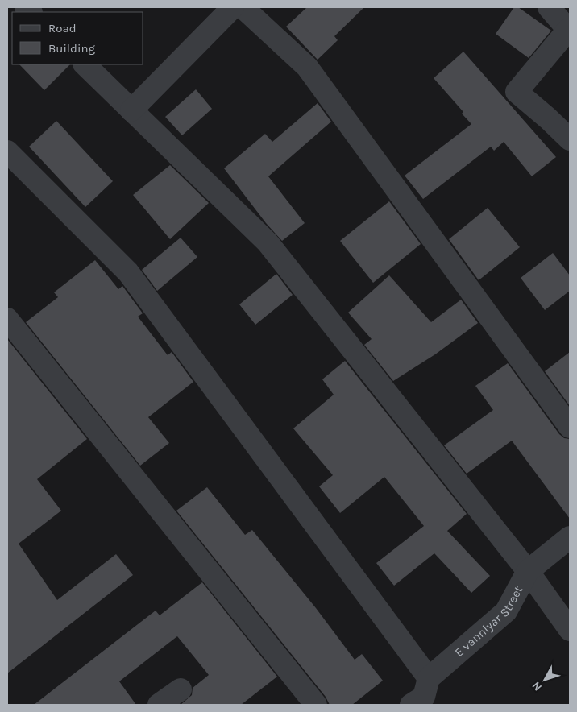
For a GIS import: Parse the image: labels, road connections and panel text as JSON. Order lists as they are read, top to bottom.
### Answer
{
  "streets": {
    "street": ["E vanniyar Street"]
  },
  "legend": ["Road", "Building"],
  "north": "bottom left"
}
